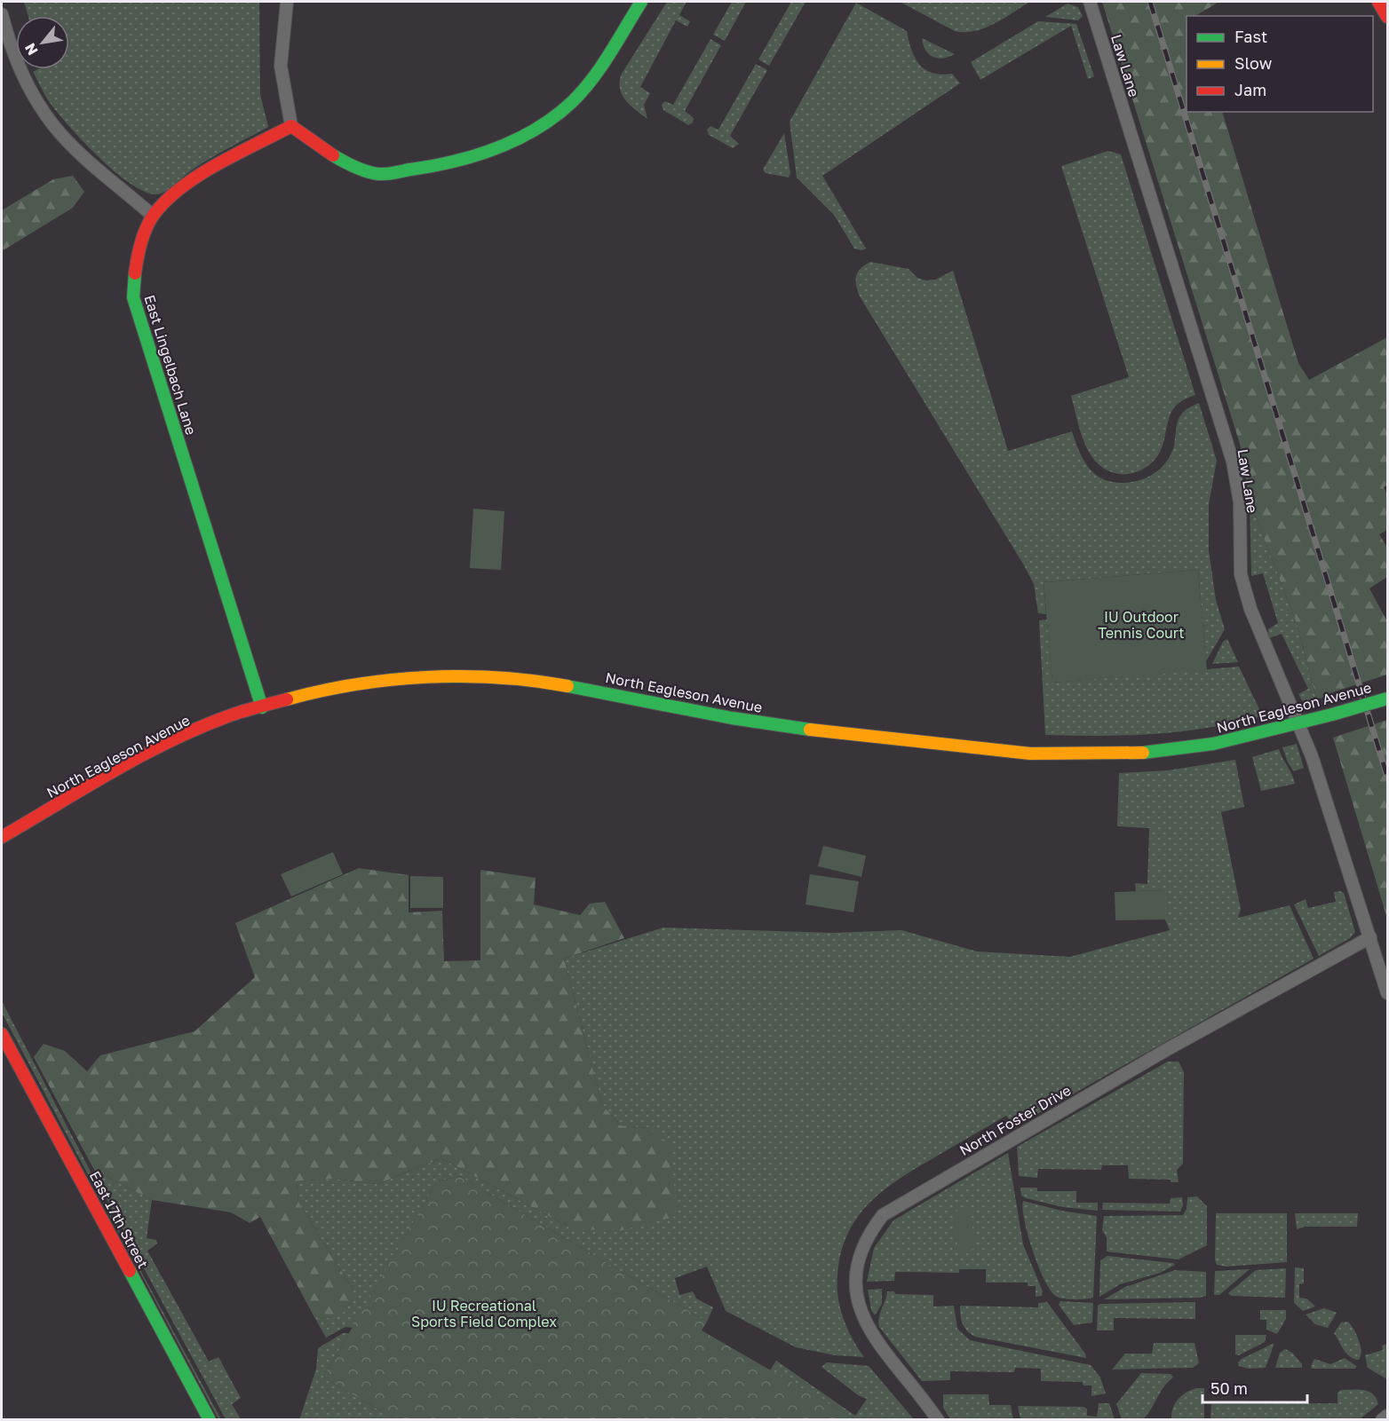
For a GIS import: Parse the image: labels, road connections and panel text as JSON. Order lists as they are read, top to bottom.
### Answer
{
  "streets": {
    "street": [
      "Law Lane",
      "East Lingelbach Lane",
      "North Eagleson Avenue",
      "North Foster Drive",
      "East 17th Street"
    ]
  },
  "crossings": [
    ["Law Lane", "North Eagleson Avenue"],
    ["Law Lane", "North Foster Drive"],
    ["East Lingelbach Lane", "North Eagleson Avenue"]
  ],
  "parks": ["IU Outdoor Tennis Court", "IU Recreational Sports Field Complex"],
  "legend": ["Fast", "Slow", "Jam"],
  "scale_bar": "50 m",
  "north": "bottom left"
}
